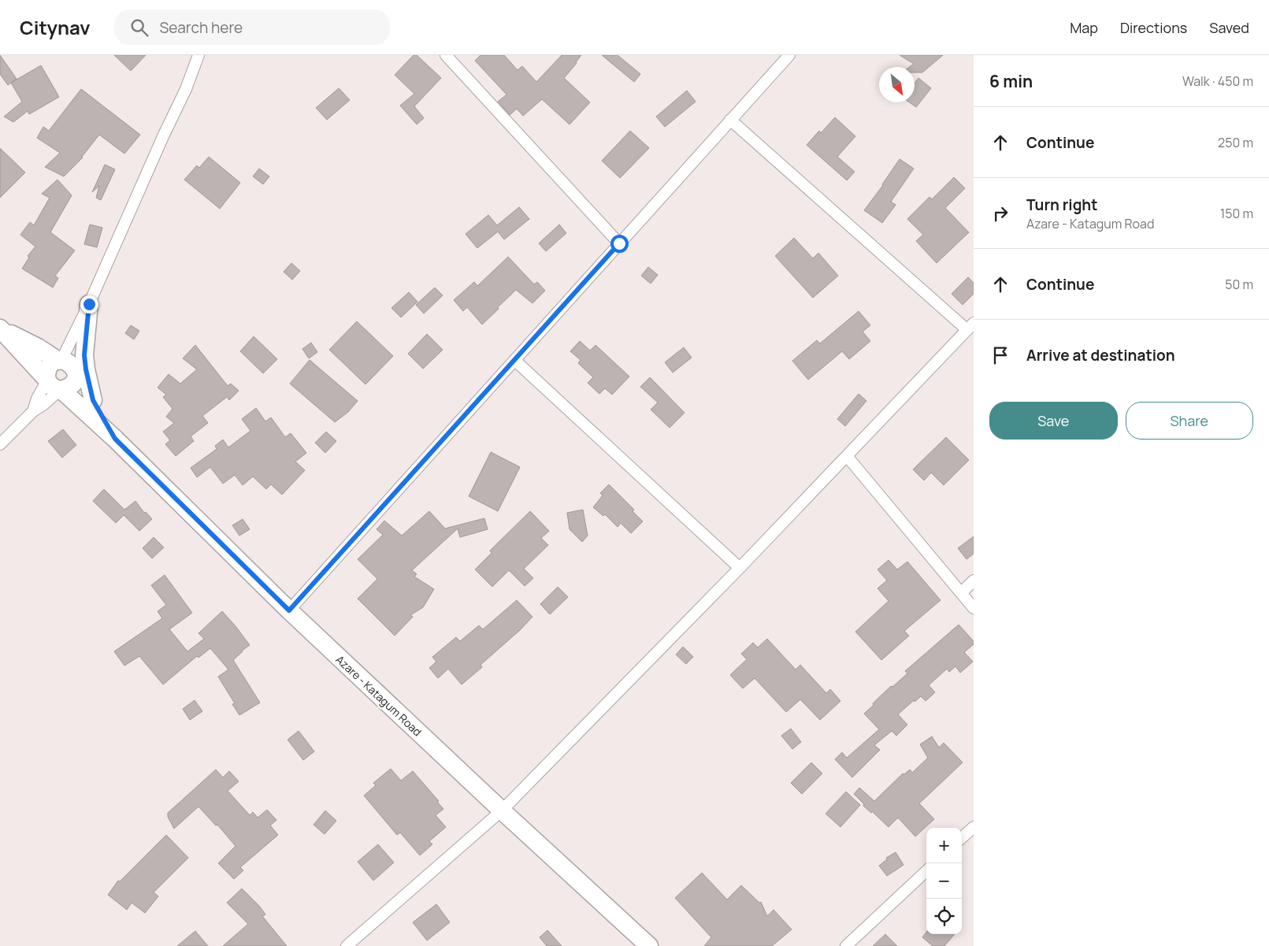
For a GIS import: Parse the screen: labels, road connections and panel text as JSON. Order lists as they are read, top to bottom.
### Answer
{
  "streets": {
    "main road": ["Azare - Katagum Road"]
  },
  "north": "bottom right",
  "page": {
    "header": "Citynav",
    "search": "Search here",
    "nav": ["Map", "Directions", "Saved"],
    "heading": ["6 min", "Walk · 450 m"],
    "list": [
      ["Continue", "250 m"],
      ["Turn right", "Azare - Katagum Road", "150 m"],
      ["Continue", "50 m"],
      "Arrive at destination"
    ],
    "buttons": ["Save", "Share"],
    "map_buttons": ["+", "−"]
  }
}
